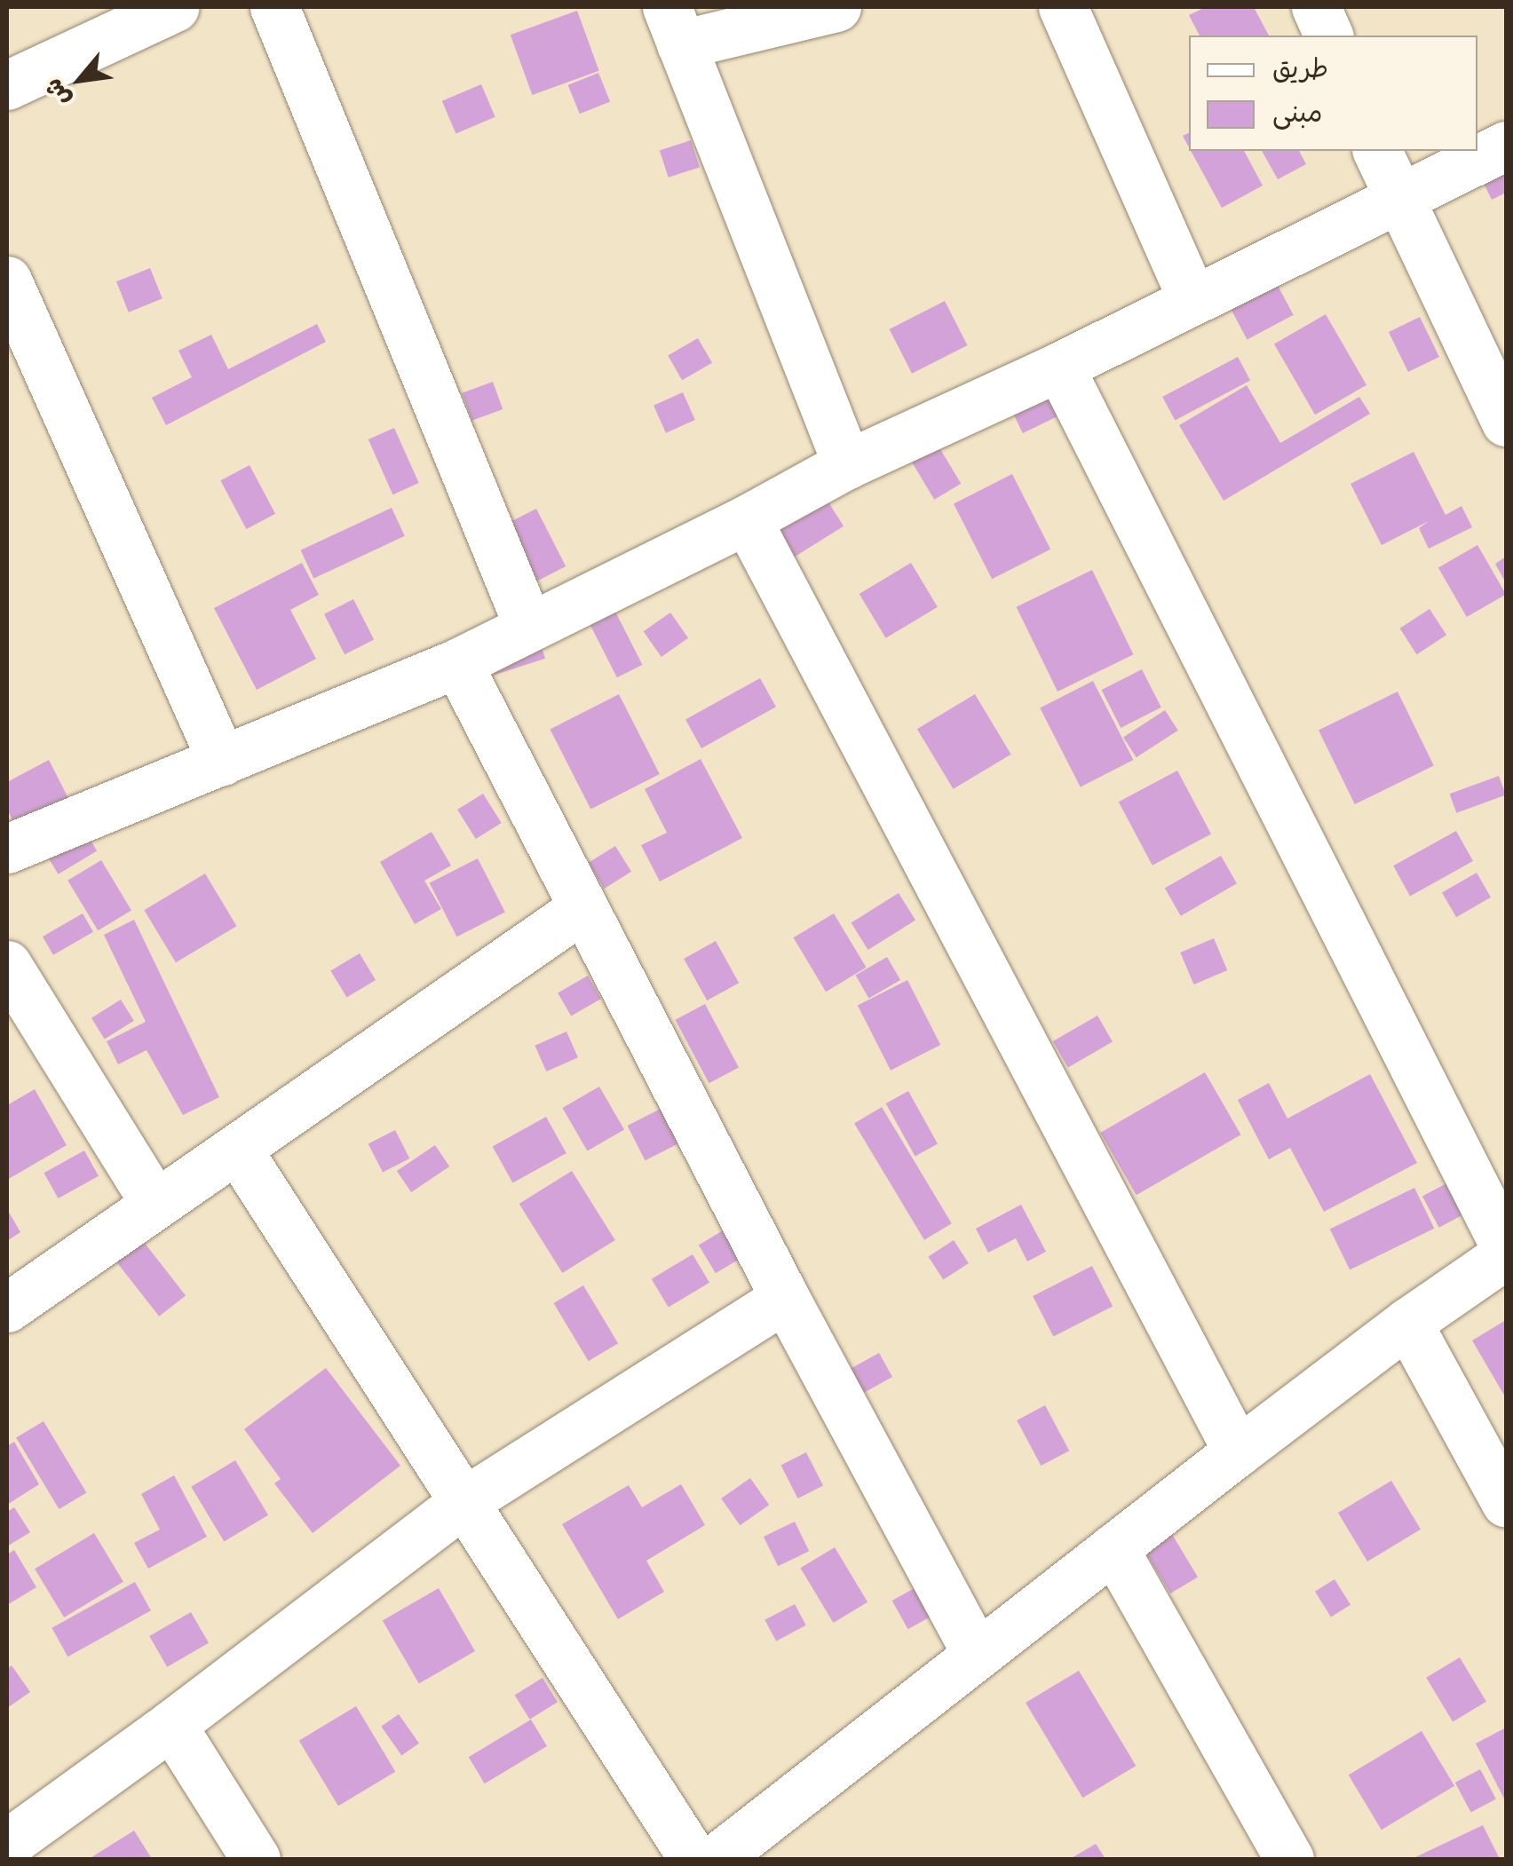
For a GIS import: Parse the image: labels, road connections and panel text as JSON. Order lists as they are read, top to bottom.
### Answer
{
  "legend": ["طريق", "مبنى"],
  "north": "bottom left"
}
